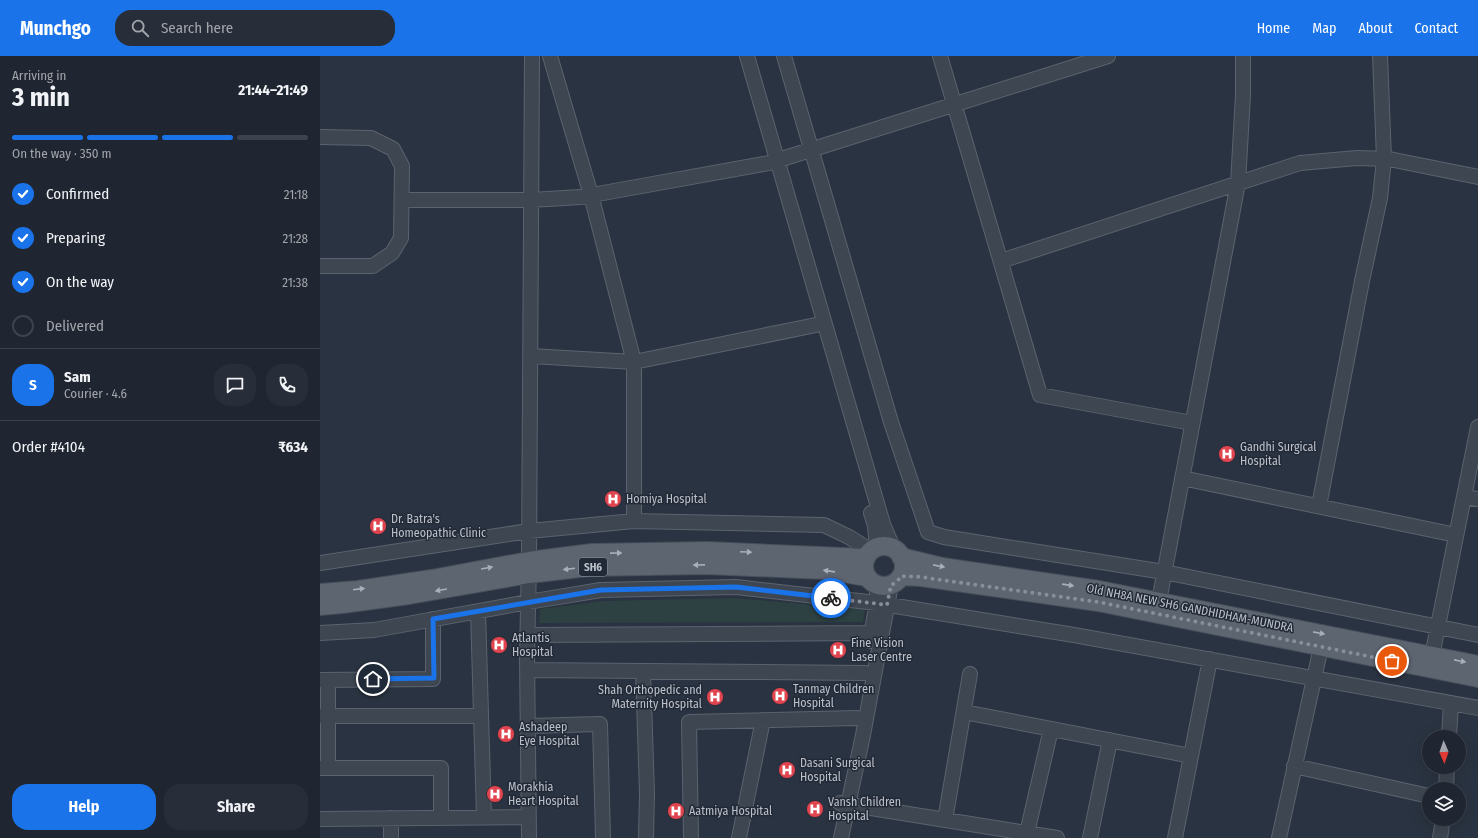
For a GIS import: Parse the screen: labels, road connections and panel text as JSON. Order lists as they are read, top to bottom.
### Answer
{
  "streets": {
    "main road": ["SH6", "Old NH8A NEW SH6 GANDHIDHAM-MUNDRA"]
  },
  "crossings": [
    ["SH6", "Old NH8A NEW SH6 GANDHIDHAM-MUNDRA"]
  ],
  "places": {
    "hospital": [
      "Gandhi Surgical Hospital",
      "Homiya Hospital",
      "Dr. Batra's Homeopathic Clinic",
      "Atlantis Hospital",
      "Fine Vision Laser Centre",
      "Tanmay Children Hospital",
      "Shah Orthopedic and Maternity Hospital",
      "Ashadeep Eye Hospital",
      "Dasani Surgical Hospital",
      "Morakhia Heart Hospital",
      "Vansh Children Hospital",
      "Aatmiya Hospital"
    ]
  },
  "north": "bottom",
  "page": {
    "header": "Munchgo",
    "search": "Search here",
    "nav": [
      "Home",
      "Map",
      "About",
      "Contact"
    ],
    "heading": ["3 min", "Arriving in", "21:44–21:49"],
    "panel": [
      "Sam",
      "Courier · 4.6",
      "Order #4104",
      "₹634"
    ],
    "bar": "On the way · 350 m",
    "list": [
      ["Confirmed", "21:18"],
      ["Preparing", "21:28"],
      ["On the way", "21:38"],
      "Delivered"
    ],
    "round": "S",
    "buttons": ["Help", "Share"]
  }
}
